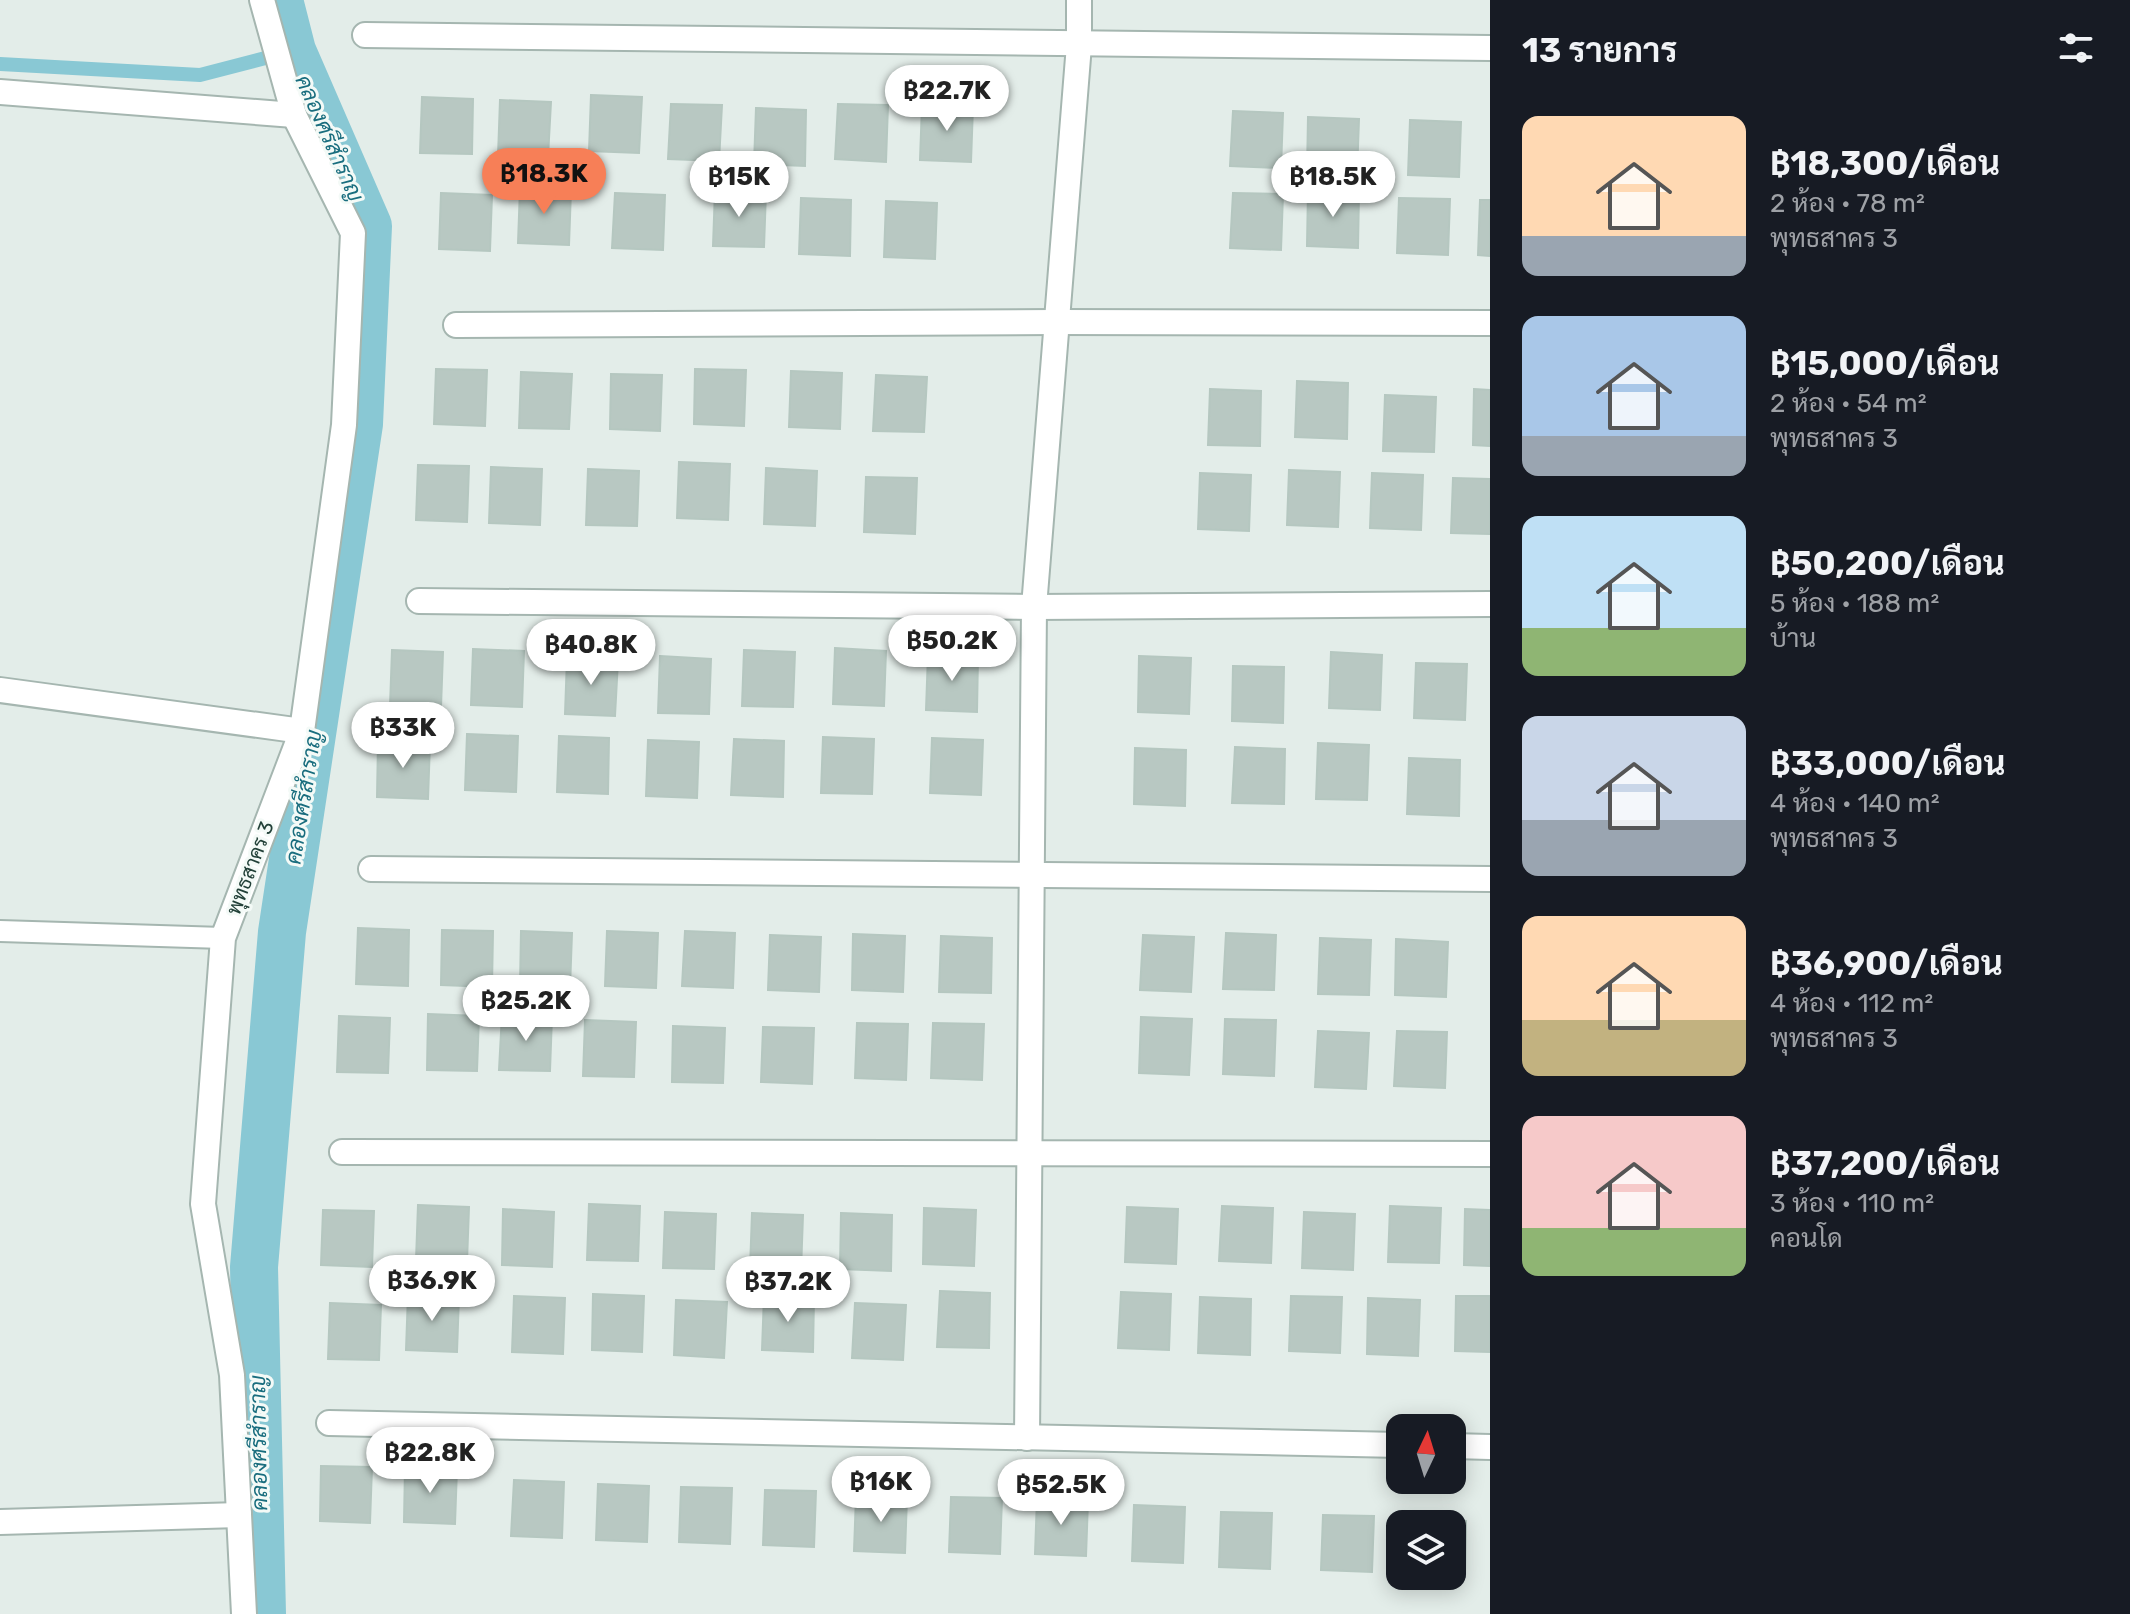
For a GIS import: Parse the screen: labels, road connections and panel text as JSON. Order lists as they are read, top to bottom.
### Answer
{
  "streets": {
    "street": ["พุทธสาคร 3"]
  },
  "water": ["คลองศรีสำราญ"],
  "north": "top",
  "page": {
    "heading": "13 รายการ",
    "price": [
      "฿22.7K",
      "฿18.3K",
      "฿15K",
      "฿18.5K",
      "฿50.2K",
      "฿40.8K",
      "฿33K",
      "฿25.2K",
      "฿36.9K",
      "฿37.2K",
      "฿22.8K",
      "฿16K",
      "฿52.5K"
    ],
    "list": [
      {
        "name": "฿18,300/เดือน",
        "note": "2 ห้อง · 78 m² · พุทธสาคร 3"
      },
      {
        "name": "฿15,000/เดือน",
        "note": "2 ห้อง · 54 m² · พุทธสาคร 3"
      },
      {
        "name": "฿50,200/เดือน",
        "note": "5 ห้อง · 188 m² · บ้าน"
      },
      {
        "name": "฿33,000/เดือน",
        "note": "4 ห้อง · 140 m² · พุทธสาคร 3"
      },
      {
        "name": "฿36,900/เดือน",
        "note": "4 ห้อง · 112 m² · พุทธสาคร 3"
      },
      {
        "name": "฿37,200/เดือน",
        "note": "3 ห้อง · 110 m² · คอนโด"
      }
    ]
  }
}
